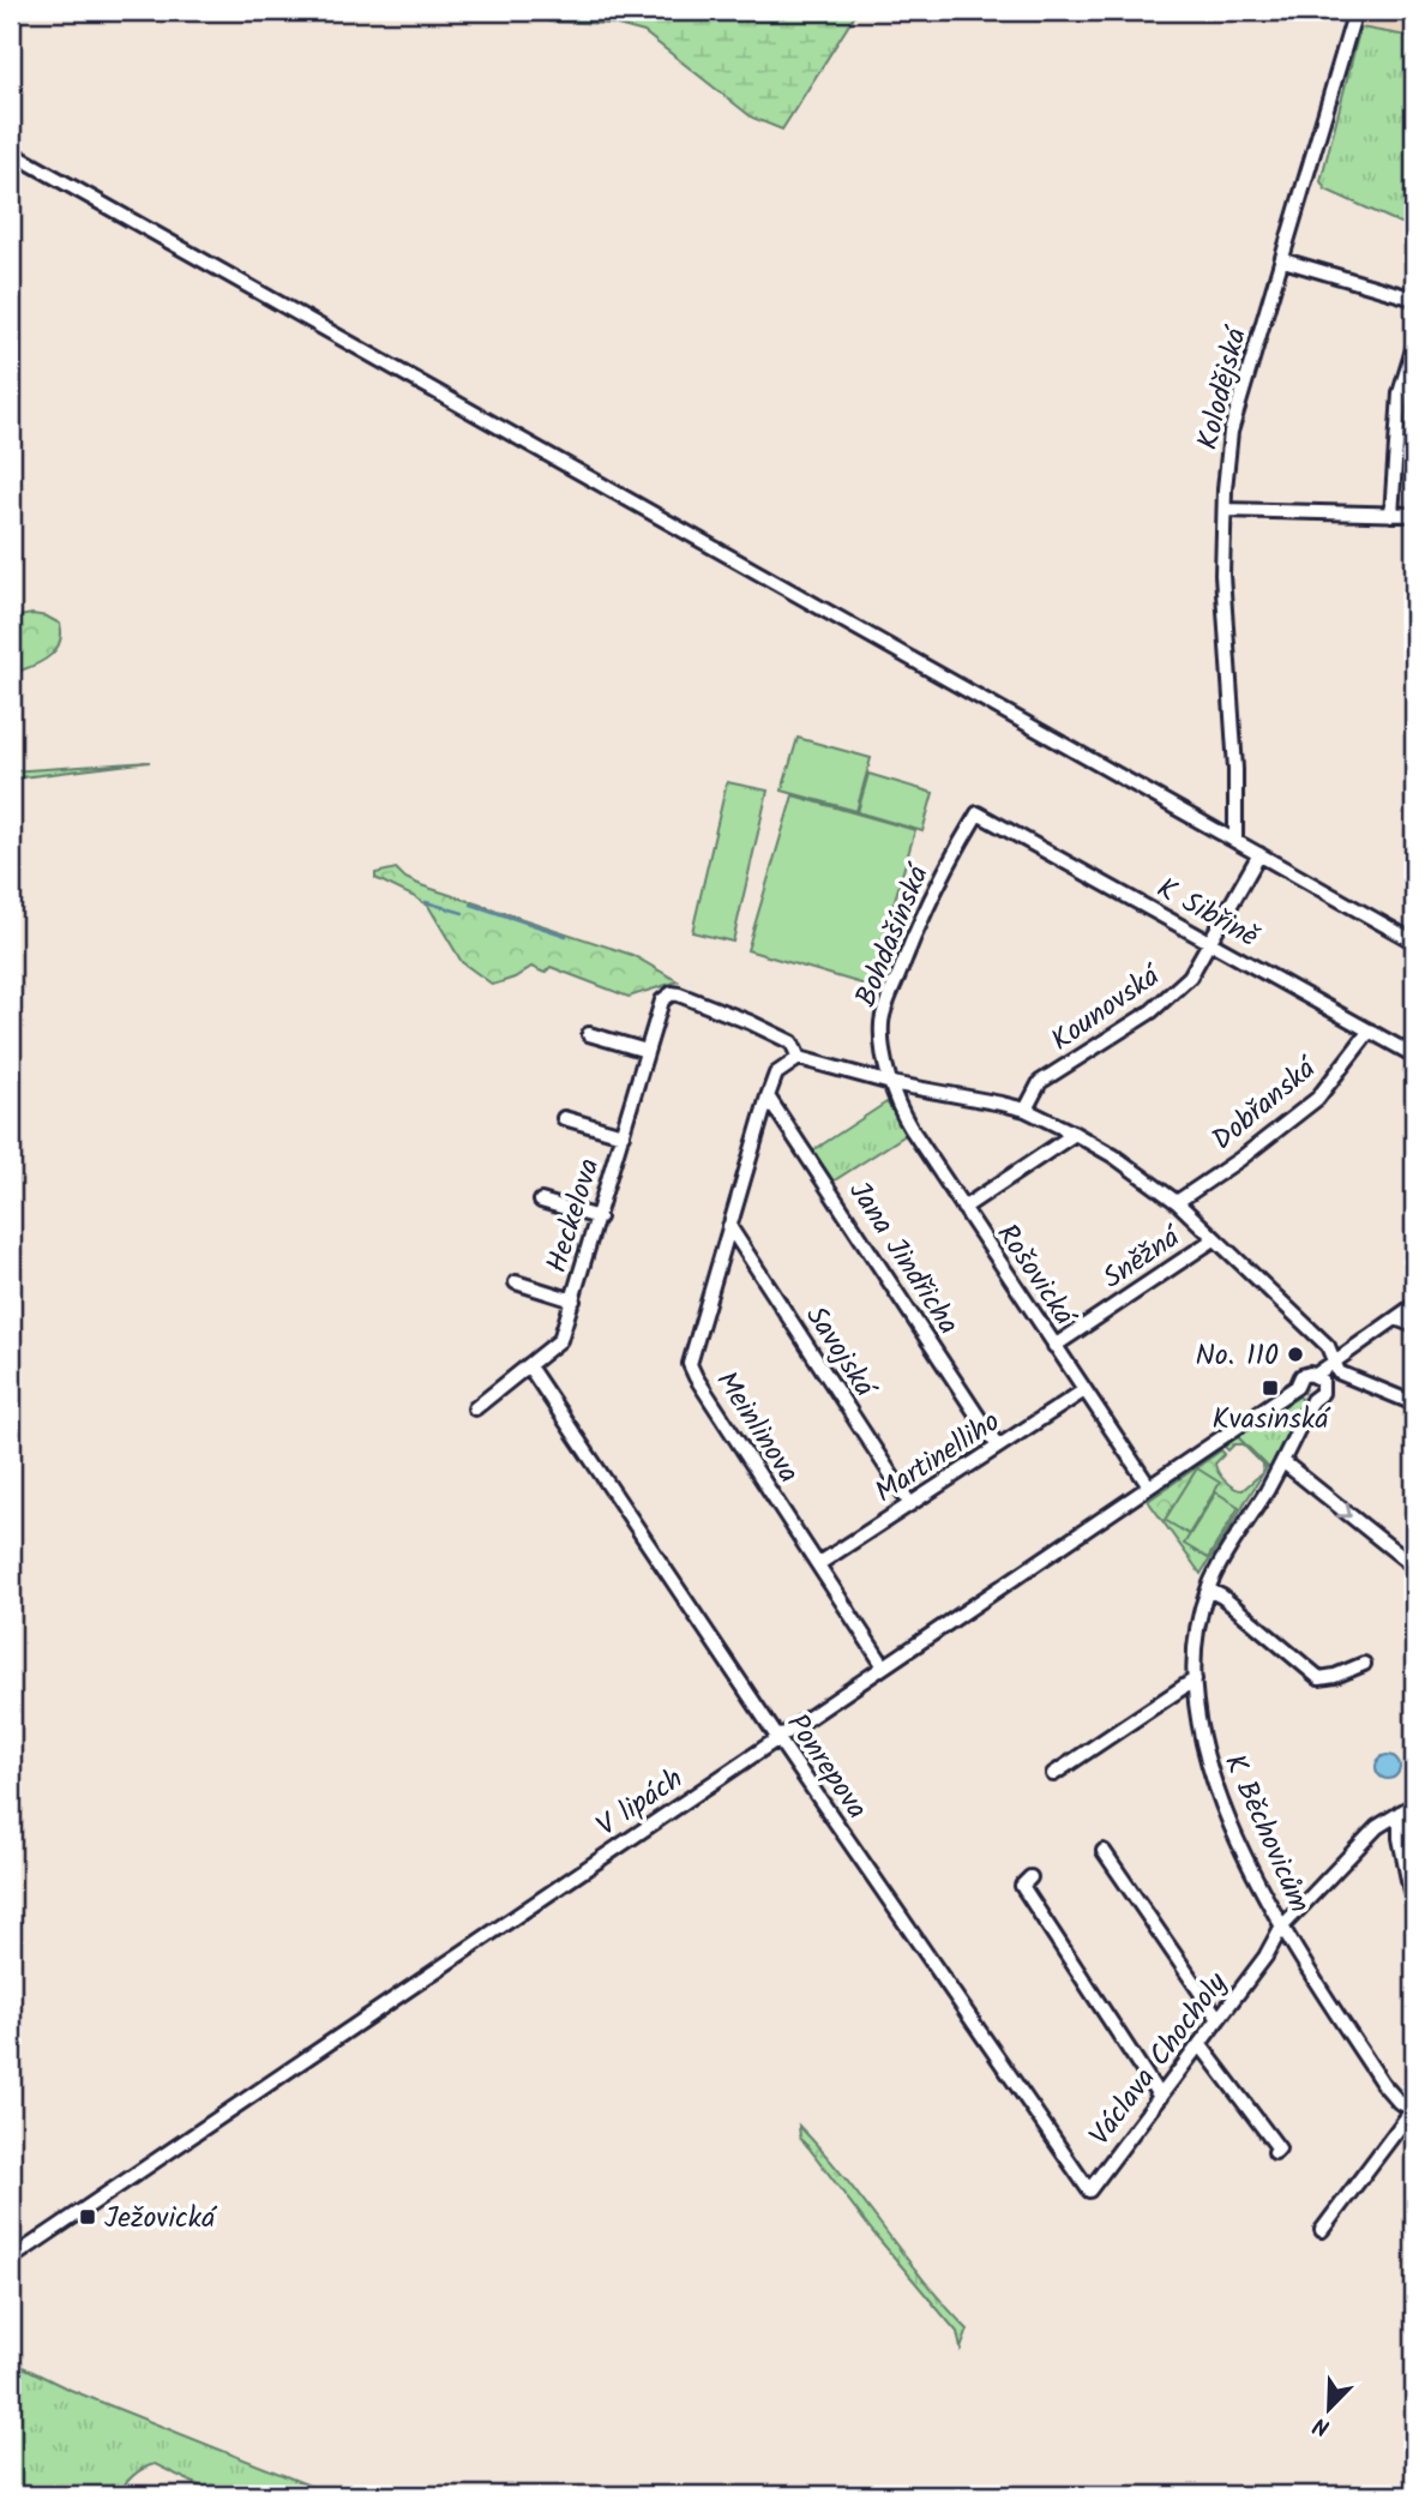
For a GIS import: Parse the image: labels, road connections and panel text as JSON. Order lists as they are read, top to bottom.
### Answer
{
  "streets": {
    "street": [
      "Kolodějská",
      "K Sibřině",
      "Bohdašínská",
      "Kounovská",
      "Dobřanská",
      "Heckelova",
      "Jana Jindřicha",
      "Sněžná",
      "Rošovická",
      "Savojská",
      "Meinlinova",
      "Martinelliho",
      "Ponrepova",
      "V lipách",
      "K Běchovicům",
      "Václava Chocholy"
    ]
  },
  "crossings": [
    ["K Sibřině", "Bohdašínská"],
    ["K Sibřině", "Kounovská"],
    ["K Sibřině", "Dobřanská"],
    ["Bohdašínská", "Rošovická"],
    ["Heckelova", "Meinlinova"],
    ["Heckelova", "Ponrepova"],
    ["Jana Jindřicha", "Meinlinova"],
    ["Jana Jindřicha", "Martinelliho"],
    ["Sněžná", "Rošovická"],
    ["Rošovická", "Martinelliho"],
    ["Rošovická", "V lipách"],
    ["Savojská", "Meinlinova"],
    ["Savojská", "Martinelliho"],
    ["Meinlinova", "Martinelliho"],
    ["Meinlinova", "V lipách"],
    ["Ponrepova", "V lipách"],
    ["Ponrepova", "Václava Chocholy"],
    ["V lipách", "K Běchovicům"],
    ["K Běchovicům", "Václava Chocholy"]
  ],
  "places": {
    "other": ["No. 110"],
    "transit": ["Kvasinská", "Ježovická"]
  },
  "north": "bottom left"
}
